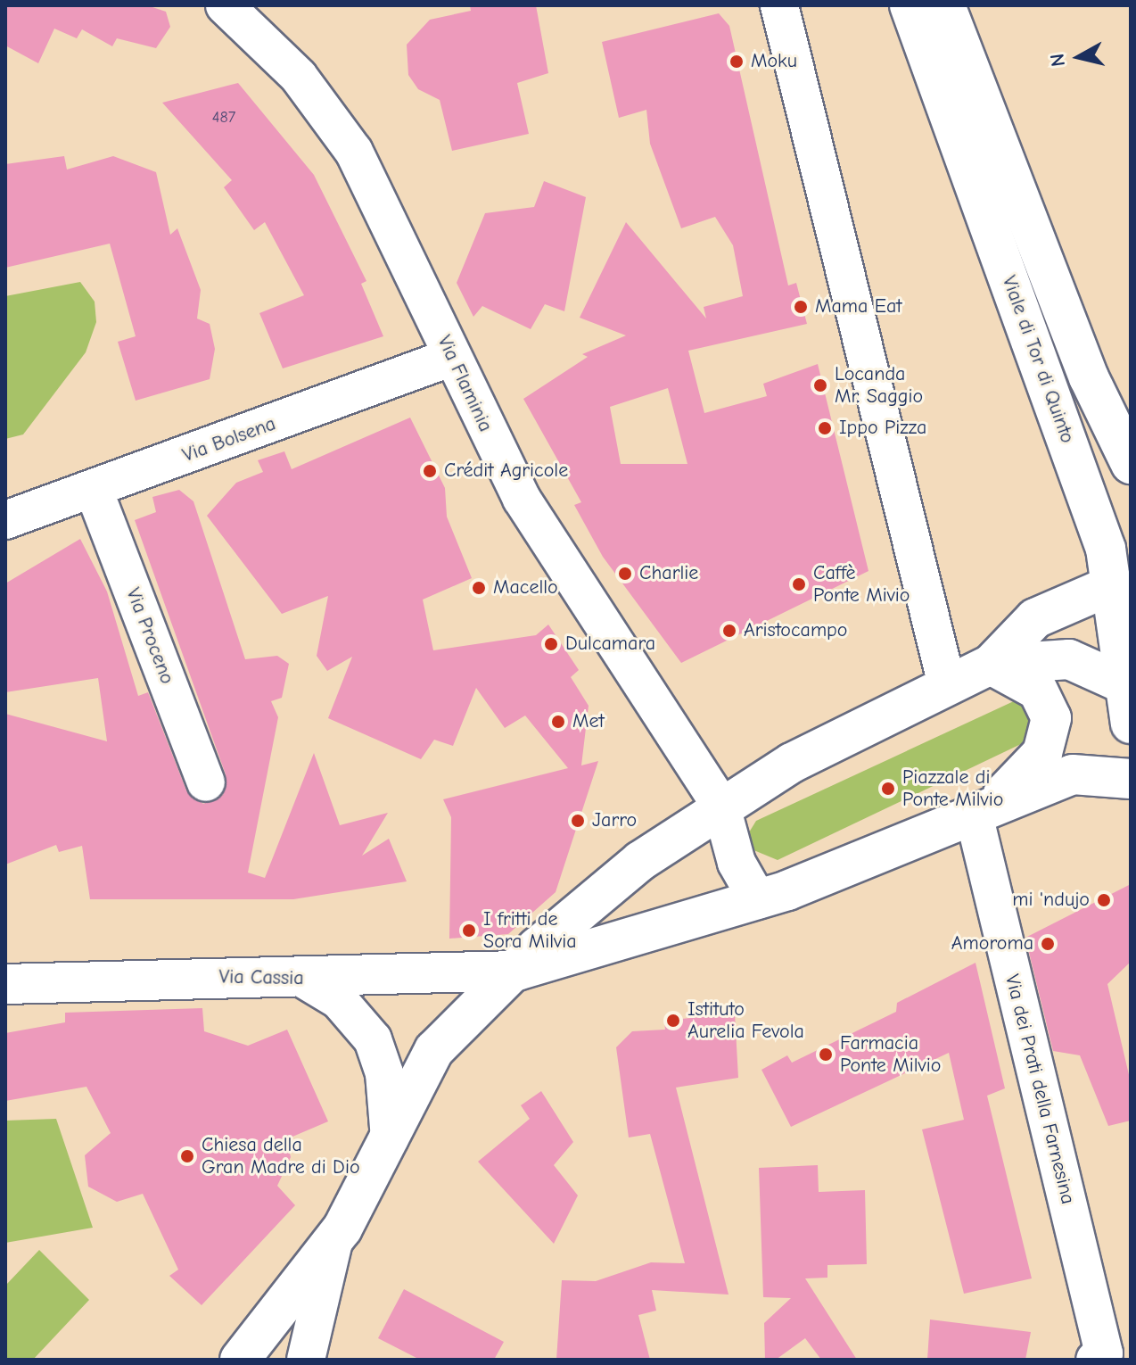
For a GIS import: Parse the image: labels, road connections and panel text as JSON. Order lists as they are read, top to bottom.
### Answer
{
  "streets": {
    "street": [
      "Viale di Tor di Quinto",
      "Via Flaminia",
      "Via Bolsena",
      "Via Proceno",
      "Via Cassia",
      "Via dei Prati della Farnesina"
    ]
  },
  "crossings": [
    ["Via Flaminia", "Via Bolsena"],
    ["Via Bolsena", "Via Proceno"]
  ],
  "places": [
    "Moku",
    "Mama Eat",
    "Locanda Mr. Saggio",
    "Ippo Pizza",
    "Crédit Agricole",
    "Charlie",
    "Caffè Ponte Mivio",
    "Macello",
    "Aristocampo",
    "Dulcamara",
    "Met",
    "Piazzale di Ponte Milvio",
    "Jarro",
    "mi 'ndujo",
    "I fritti de Sora Milvia",
    "Amoroma",
    "Istituto Aurelia Fevola",
    "Farmacia Ponte Milvio",
    "Chiesa della Gran Madre di Dio"
  ],
  "house_numbers": ["487"],
  "north": "left"
}
